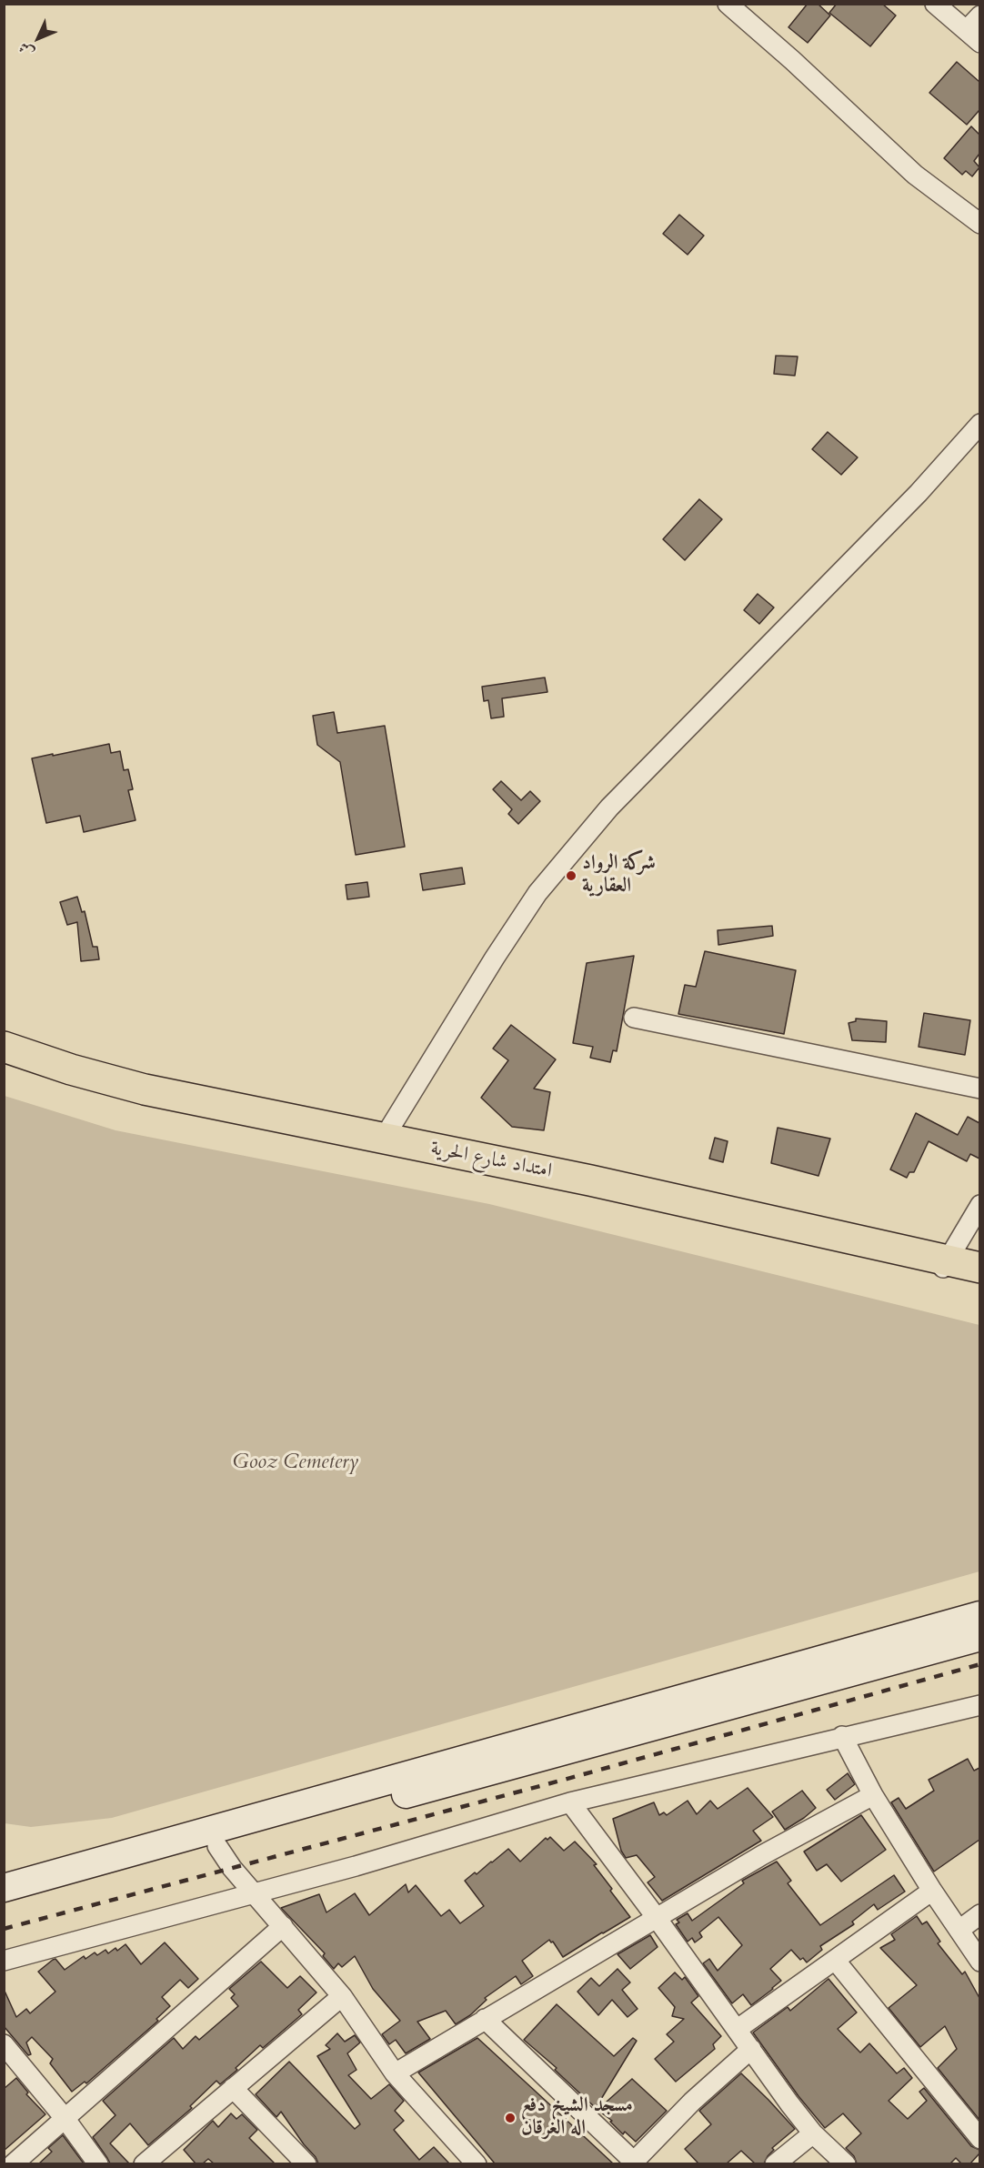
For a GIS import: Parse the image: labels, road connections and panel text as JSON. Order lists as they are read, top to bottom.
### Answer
{
  "streets": {
    "main road": ["امتداد شارع الحرية"]
  },
  "parks": ["Gooz Cemetery"],
  "places": ["شركة الرواد العقارية", "مسجد الشيخ دفع اله الغرقان"],
  "north": "bottom left"
}
